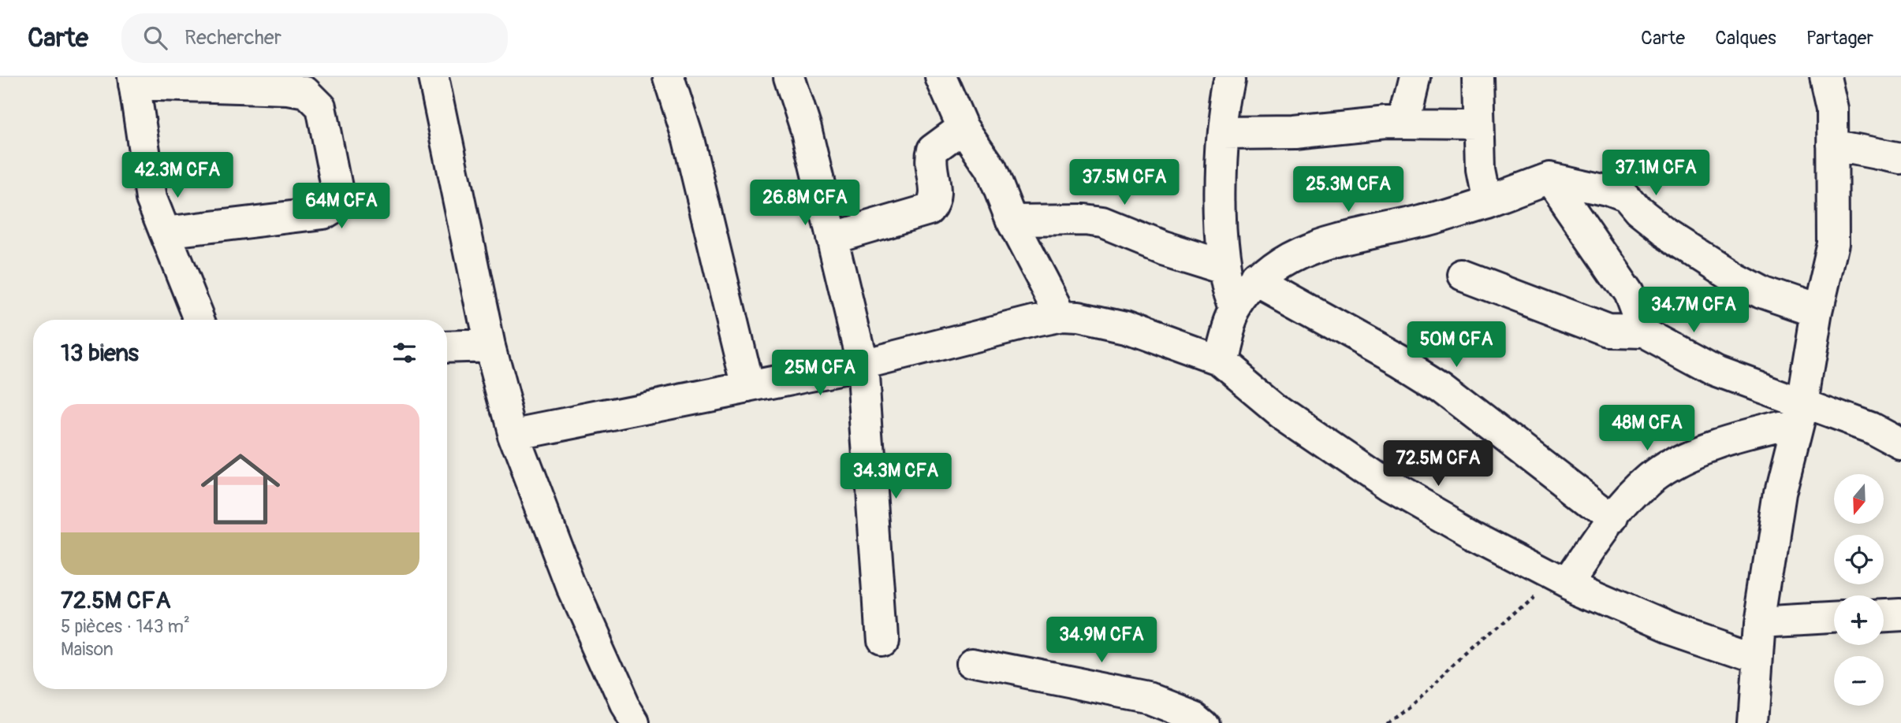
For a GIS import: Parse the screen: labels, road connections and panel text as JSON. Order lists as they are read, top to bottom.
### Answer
{
  "north": "bottom",
  "page": {
    "header": "Carte",
    "search": "Rechercher",
    "nav": ["Carte", "Calques", "Partager"],
    "price": [
      "37.1M CFA",
      "42.3M CFA",
      "37.5M CFA",
      "25.3M CFA",
      "26.8M CFA",
      "64M CFA",
      "34.7M CFA",
      "50M CFA",
      "25M CFA",
      "48M CFA",
      "72.5M CFA",
      "34.3M CFA",
      "34.9M CFA"
    ],
    "heading": "13 biens",
    "list": [
      {
        "name": "72.5M CFA",
        "note": "5 pièces · 143 m² · Maison"
      }
    ],
    "map_buttons": ["+", "−"]
  }
}
